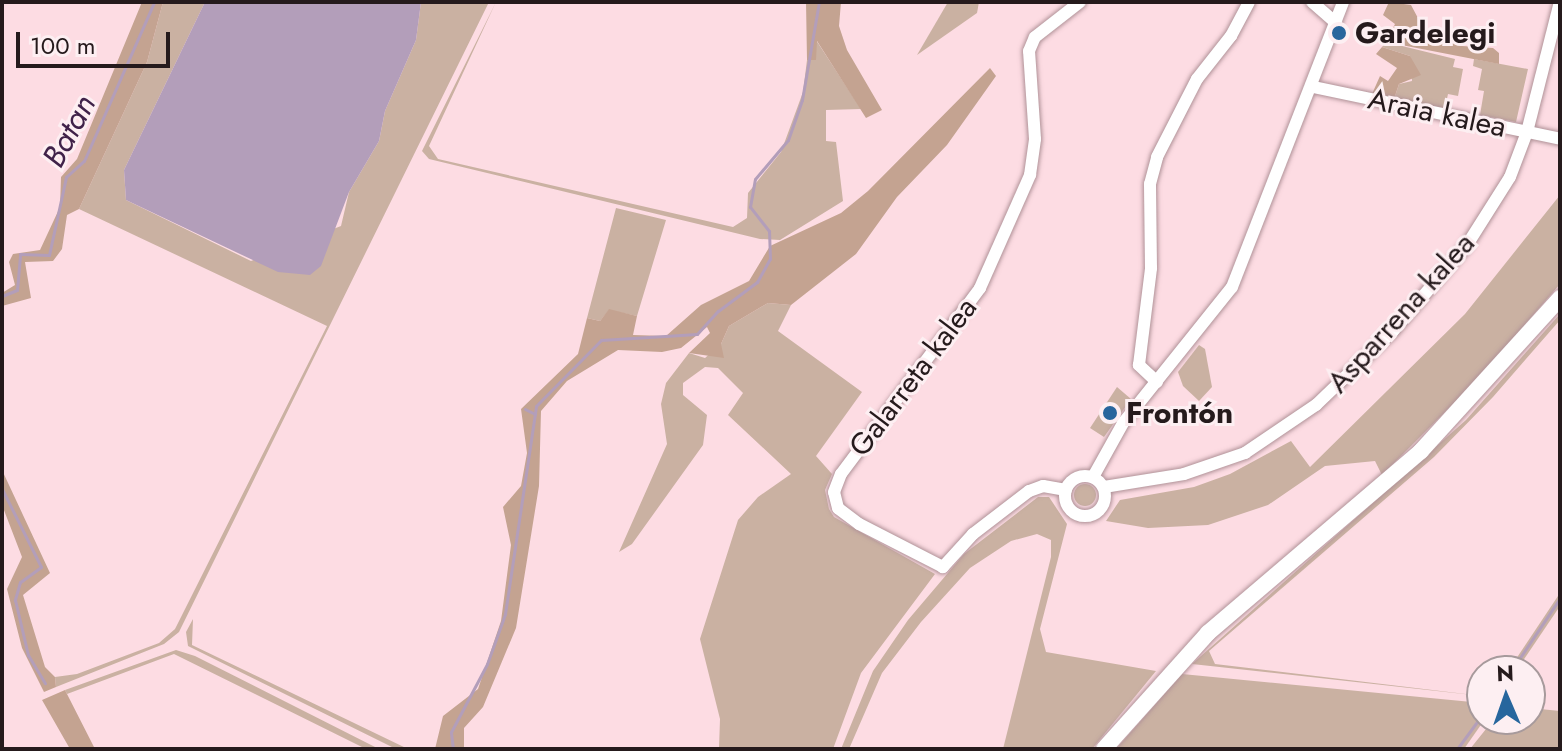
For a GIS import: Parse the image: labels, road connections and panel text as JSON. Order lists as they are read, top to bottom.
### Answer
{
  "streets": {
    "street": ["Araia kalea", "Asparrena kalea", "Galarreta kalea"]
  },
  "crossings": [
    ["Araia kalea", "Asparrena kalea"],
    ["Asparrena kalea", "Galarreta kalea"]
  ],
  "water": ["Batan"],
  "places": ["Gardelegi", "Frontón"],
  "scale_bar": "100 m",
  "north": "top"
}
